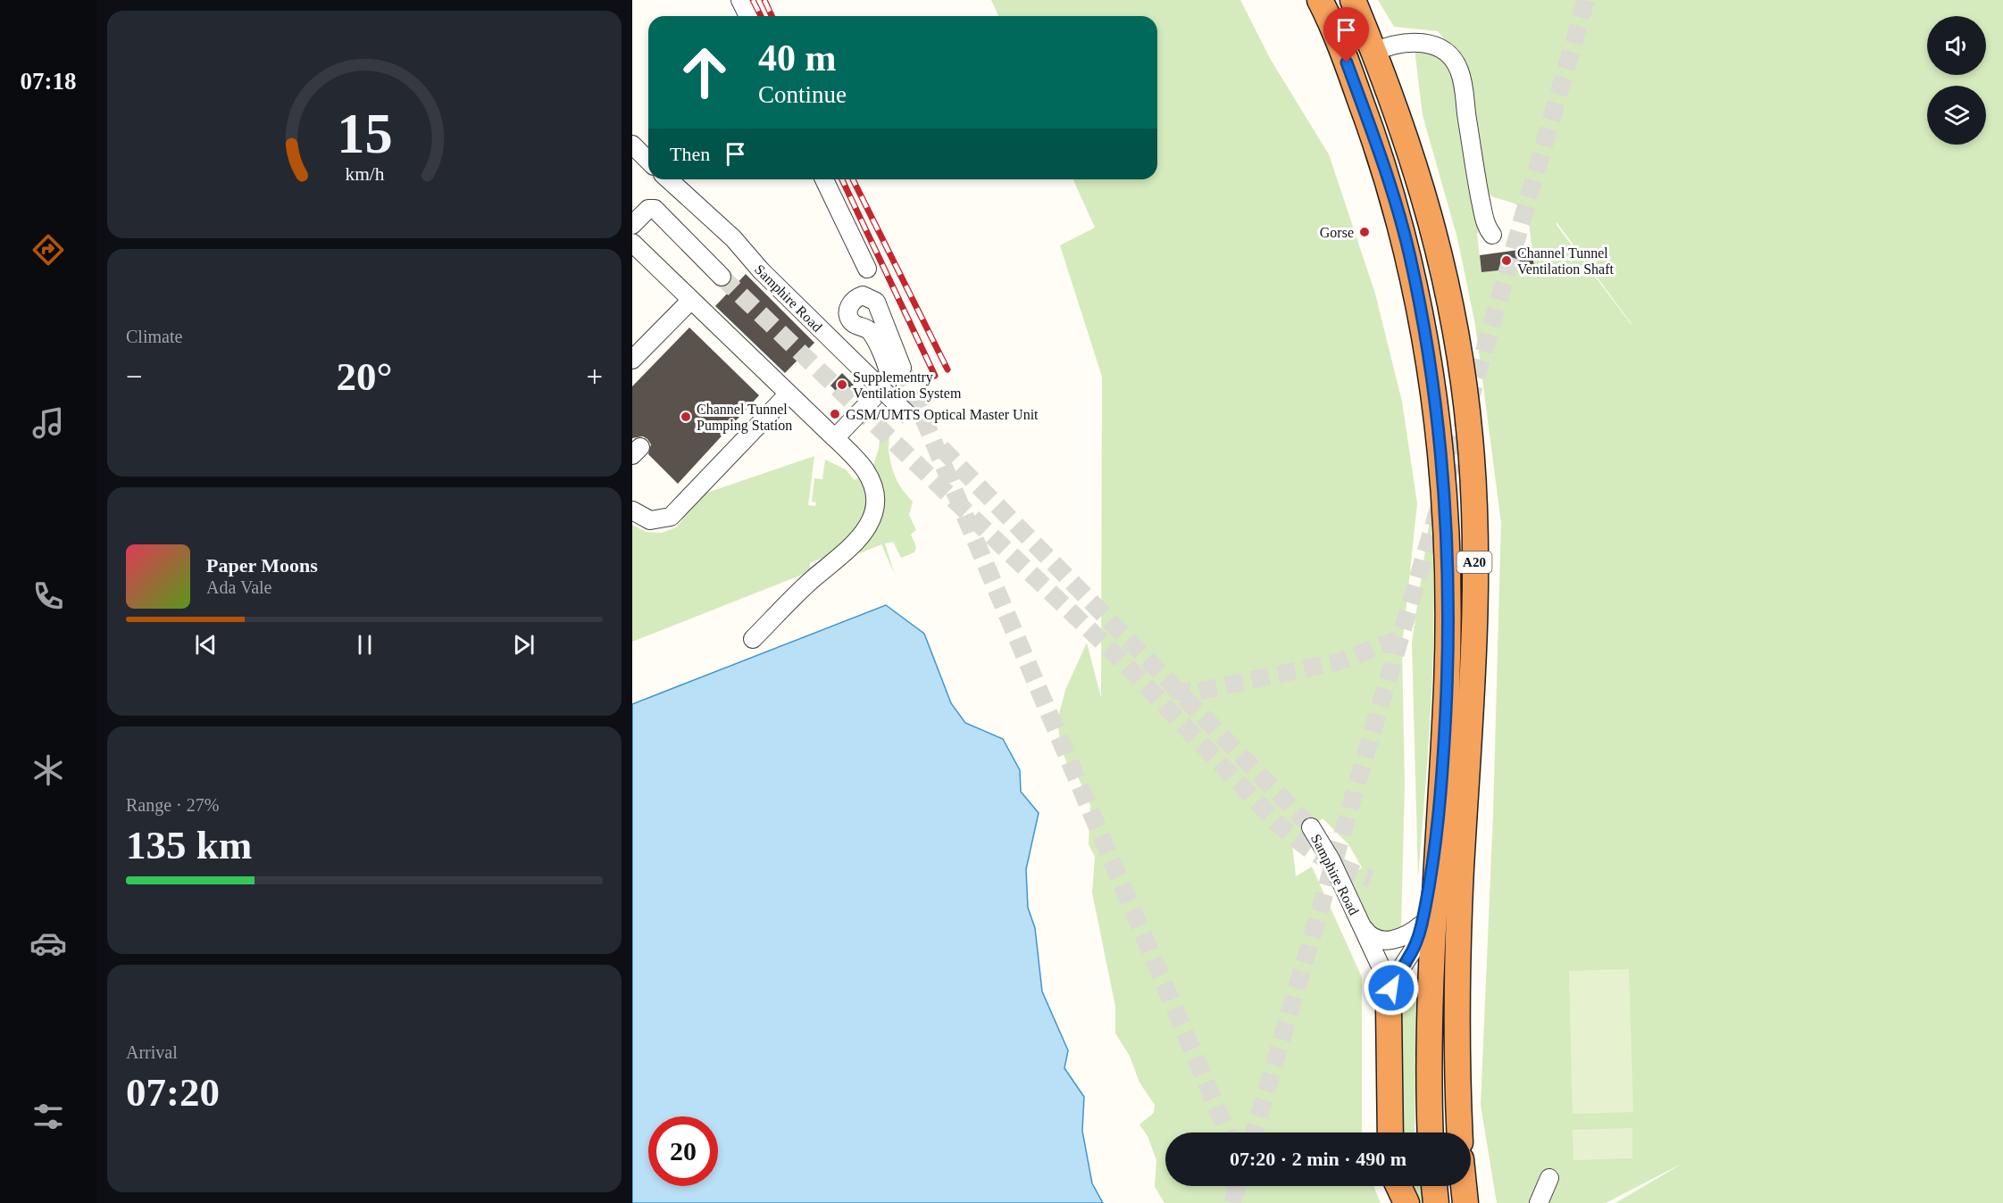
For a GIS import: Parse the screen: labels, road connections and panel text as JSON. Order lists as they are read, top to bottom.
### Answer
{
  "streets": {
    "highway": ["A20"],
    "lane": ["Samphire Road"]
  },
  "crossings": [
    ["Samphire Road", "A20"]
  ],
  "places": [
    "Gorse",
    "Channel Tunnel Ventilation Shaft",
    "Supplementry Ventilation System",
    "GSM/UMTS Optical Master Unit",
    "Channel Tunnel Pumping Station"
  ],
  "page": {
    "tabs": "07:18",
    "turn": ["40 m", "Continue"],
    "then": "Then",
    "tile": [
      "Climate",
      ["Range · 27%", "135 km"],
      ["Arrival", "07:20"]
    ],
    "heat": ["−", "20°", "+"],
    "song": ["Paper Moons", "Ada Vale"],
    "limit": "20",
    "trip": "07:20 · 2 min · 490 m",
    "gauge": ["15", "km/h"]
  }
}
